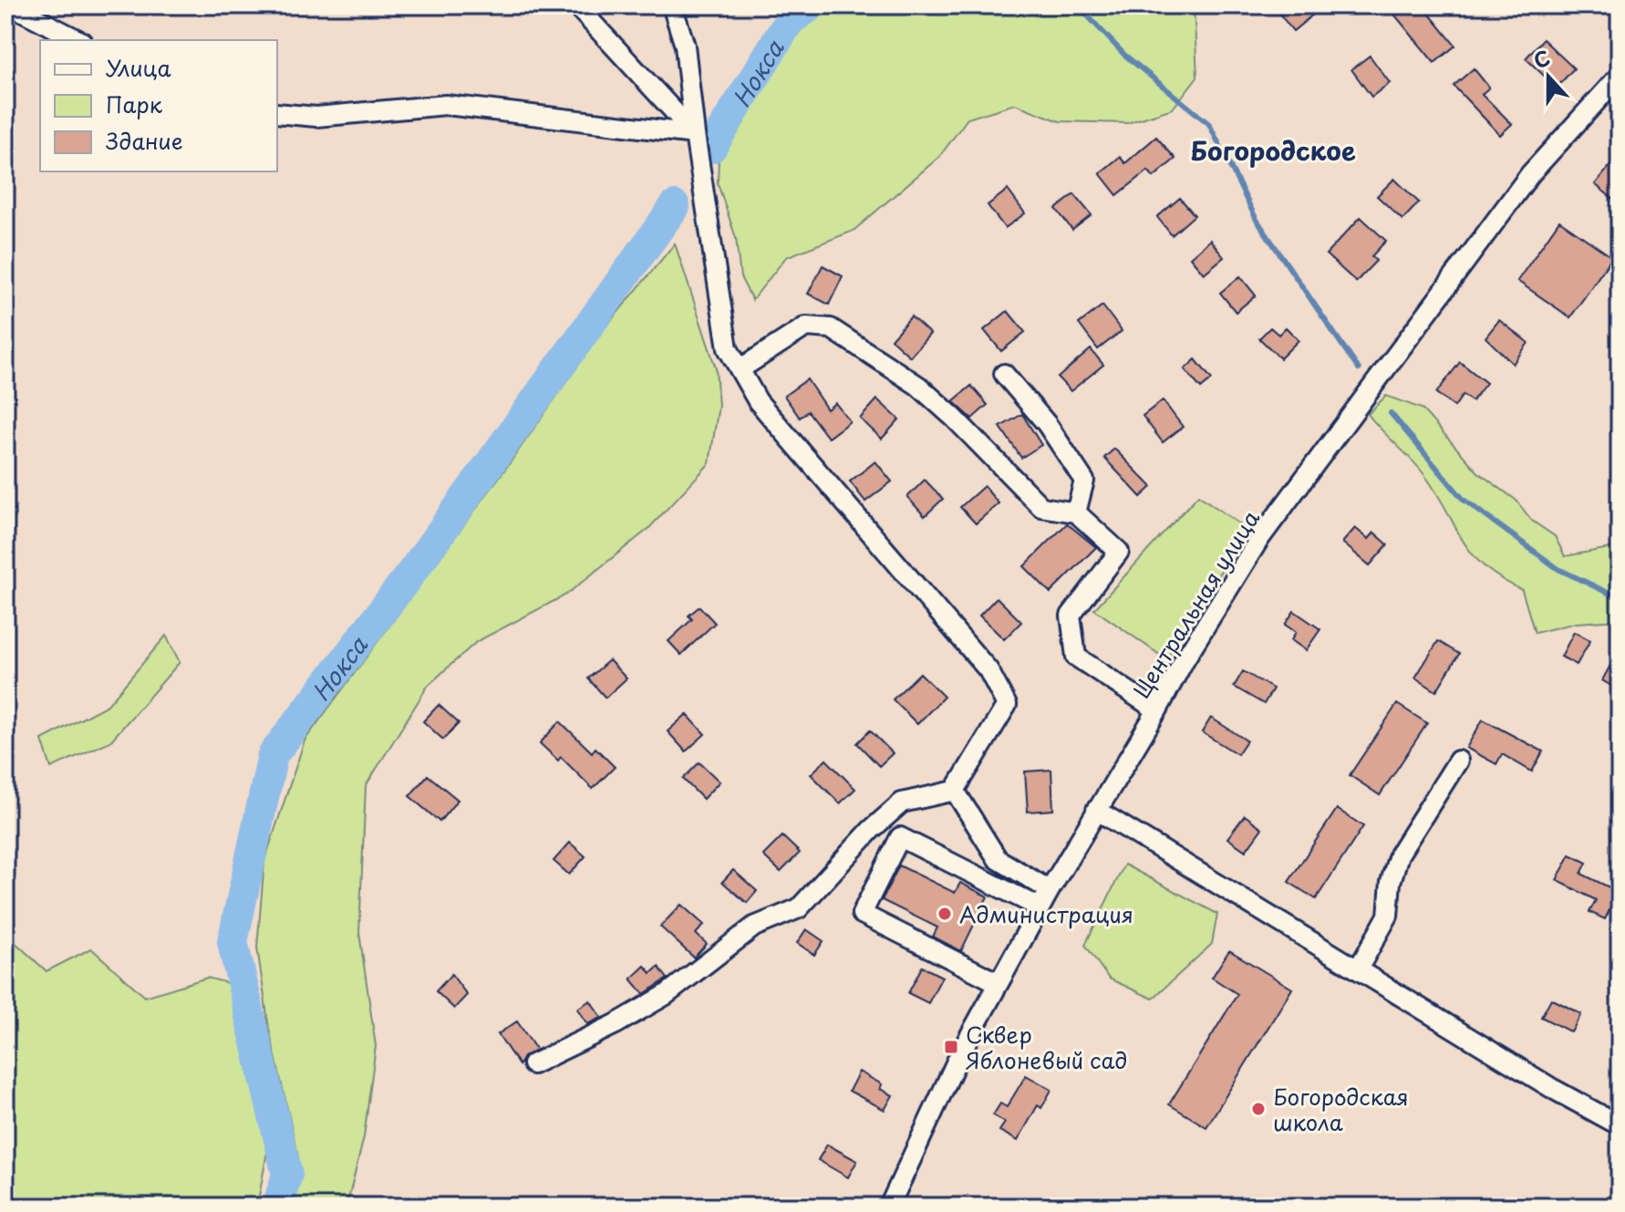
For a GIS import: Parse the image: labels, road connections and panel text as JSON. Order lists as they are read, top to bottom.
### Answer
{
  "streets": {
    "street": ["Центральная улица"]
  },
  "districts": ["Богородское"],
  "water": ["Нокса"],
  "places": {
    "other": ["Администрация", "Богородская школа"],
    "transit": ["Сквер Яблоневый сад"]
  },
  "legend": ["Улица", "Парк", "Здание"],
  "north": "top"
}
